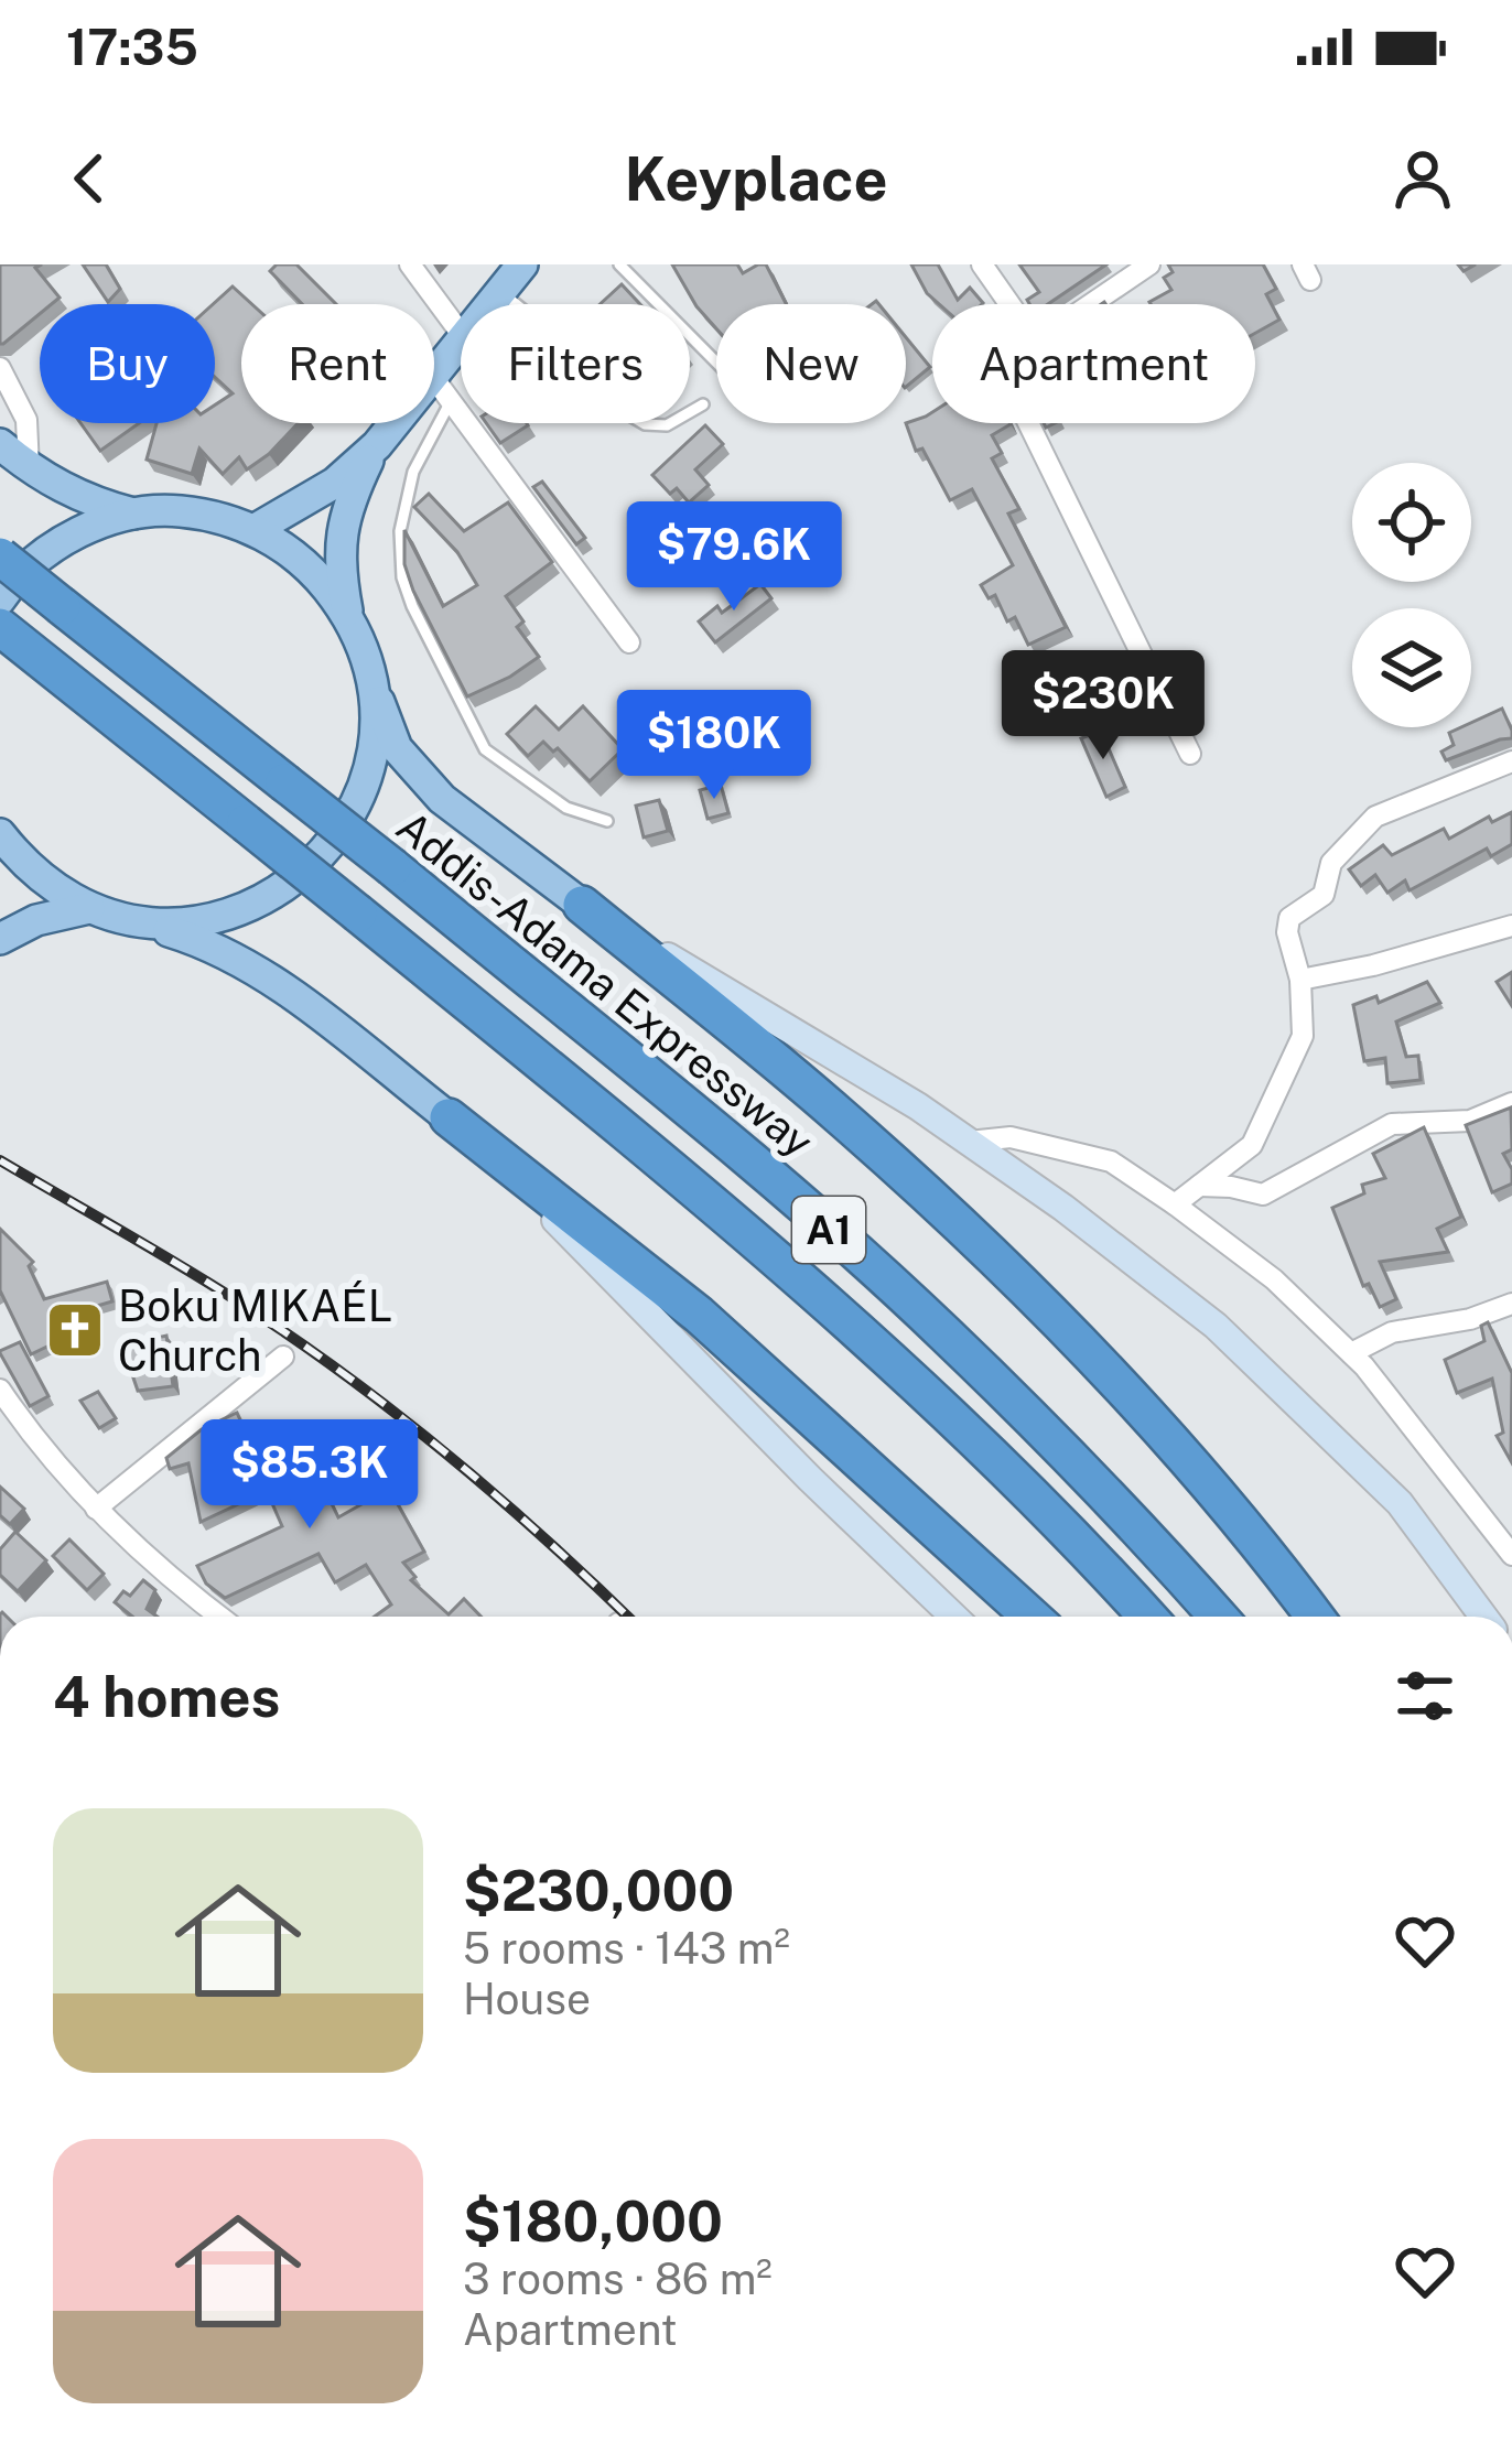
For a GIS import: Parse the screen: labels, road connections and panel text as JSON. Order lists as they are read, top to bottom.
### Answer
{
  "streets": {
    "highway": ["Addis-Adama Expressway", "A1"]
  },
  "places": {
    "church": ["Boku MIKAÉL Church"]
  },
  "page": {
    "status": "17:35",
    "header": "Keyplace",
    "chip": [
      "Buy",
      "Rent",
      "Filters",
      "New",
      "Apartment"
    ],
    "price": [
      "$79.6K",
      "$230K",
      "$180K",
      "$85.3K"
    ],
    "heading": "4 homes",
    "list": [
      {
        "name": "$230,000",
        "note": "5 rooms · 143 m² · House"
      },
      {
        "name": "$180,000",
        "note": "3 rooms · 86 m² · Apartment"
      }
    ]
  }
}
